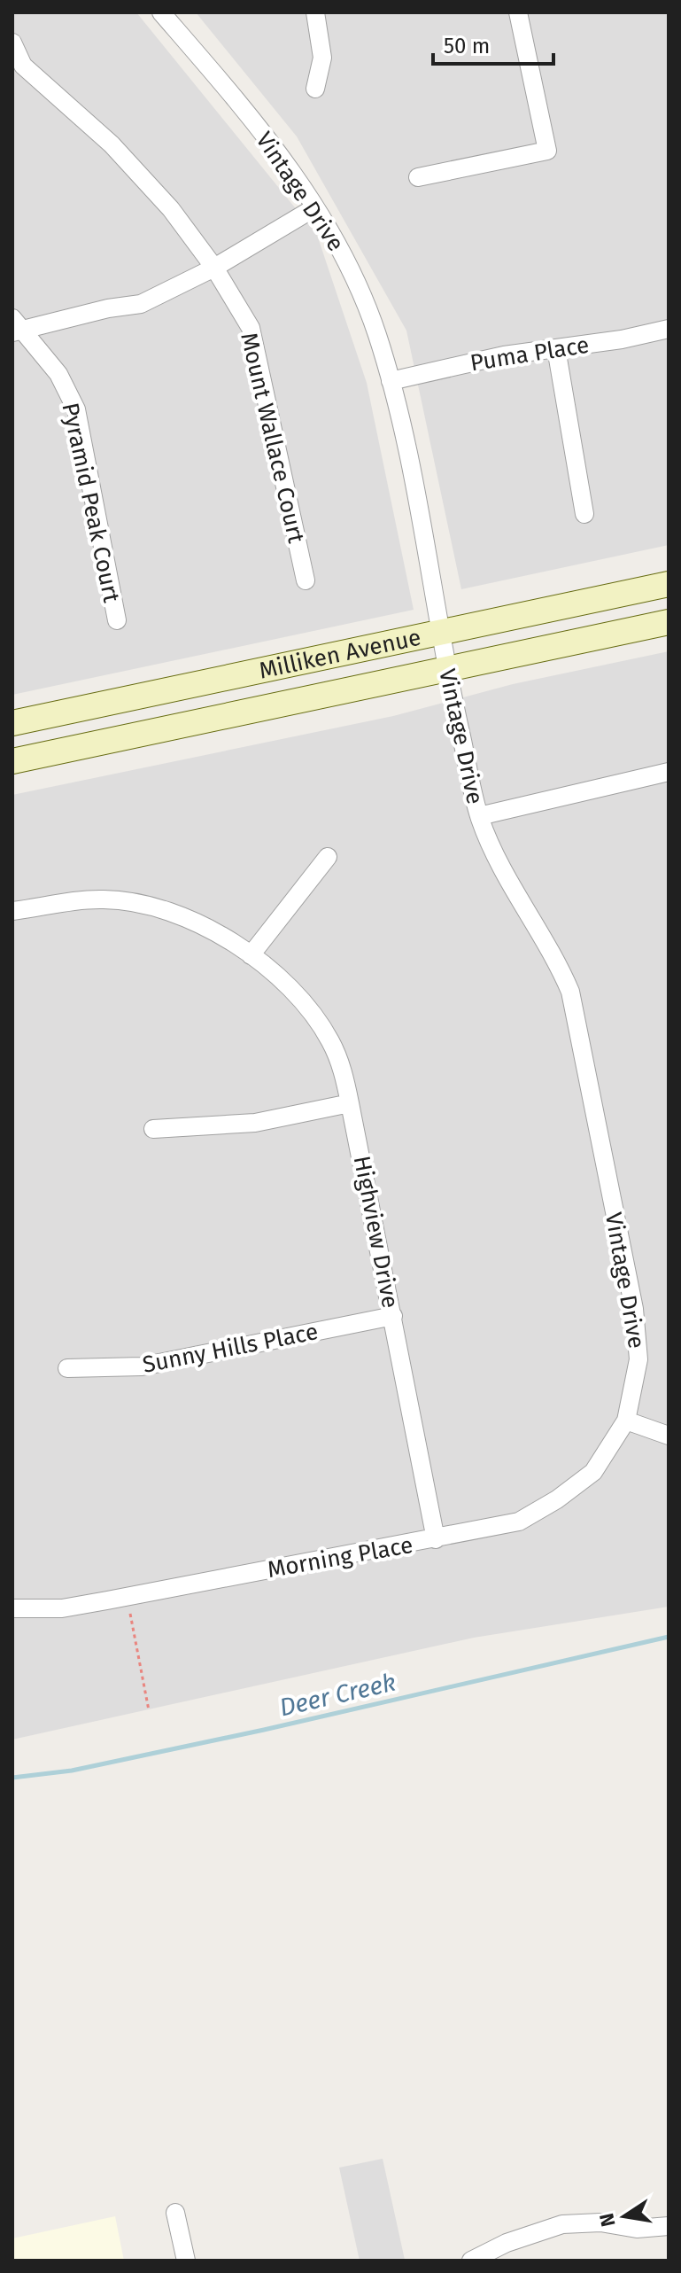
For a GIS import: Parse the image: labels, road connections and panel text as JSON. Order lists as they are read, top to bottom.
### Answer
{
  "streets": {
    "main road": ["Milliken Avenue"],
    "street": [
      "Vintage Drive",
      "Puma Place",
      "Mount Wallace Court",
      "Pyramid Peak Court",
      "Highview Drive",
      "Sunny Hills Place",
      "Morning Place"
    ]
  },
  "crossings": [
    ["Vintage Drive", "Puma Place"],
    ["Vintage Drive", "Milliken Avenue"],
    ["Vintage Drive", "Morning Place"],
    ["Highview Drive", "Sunny Hills Place"],
    ["Highview Drive", "Morning Place"]
  ],
  "water": ["Deer Creek"],
  "scale_bar": "50 m",
  "north": "left"
}
